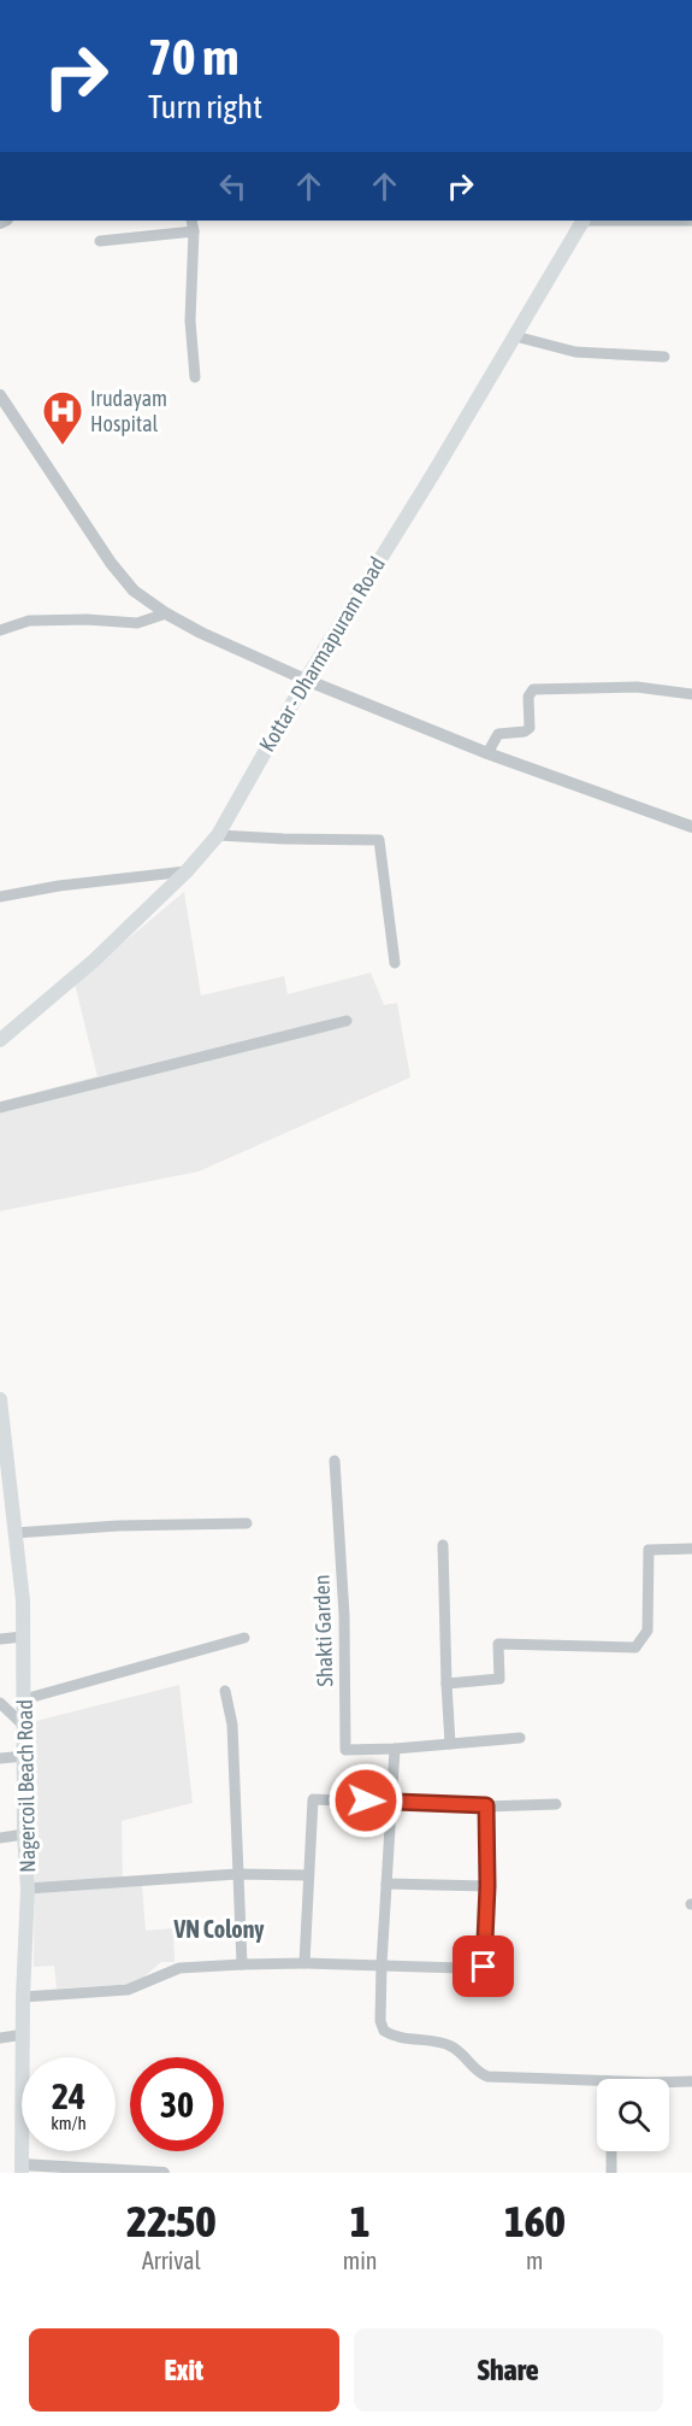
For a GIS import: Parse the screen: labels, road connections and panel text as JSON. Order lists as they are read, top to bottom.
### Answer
{
  "streets": {
    "main road": ["Kottar - Dharmapuram Road", "Nagercoil Beach Road"],
    "street": ["Shakti Garden"]
  },
  "districts": ["VN Colony"],
  "places": {
    "hospital": ["Irudayam Hospital"]
  },
  "page": {
    "turn": ["70 m", "Turn right"],
    "speed": "24 km/h",
    "limit": "30",
    "eta": [
      "22:50",
      "Arrival",
      "1",
      "min",
      "160",
      "m"
    ],
    "buttons": ["Exit", "Share"]
  }
}
